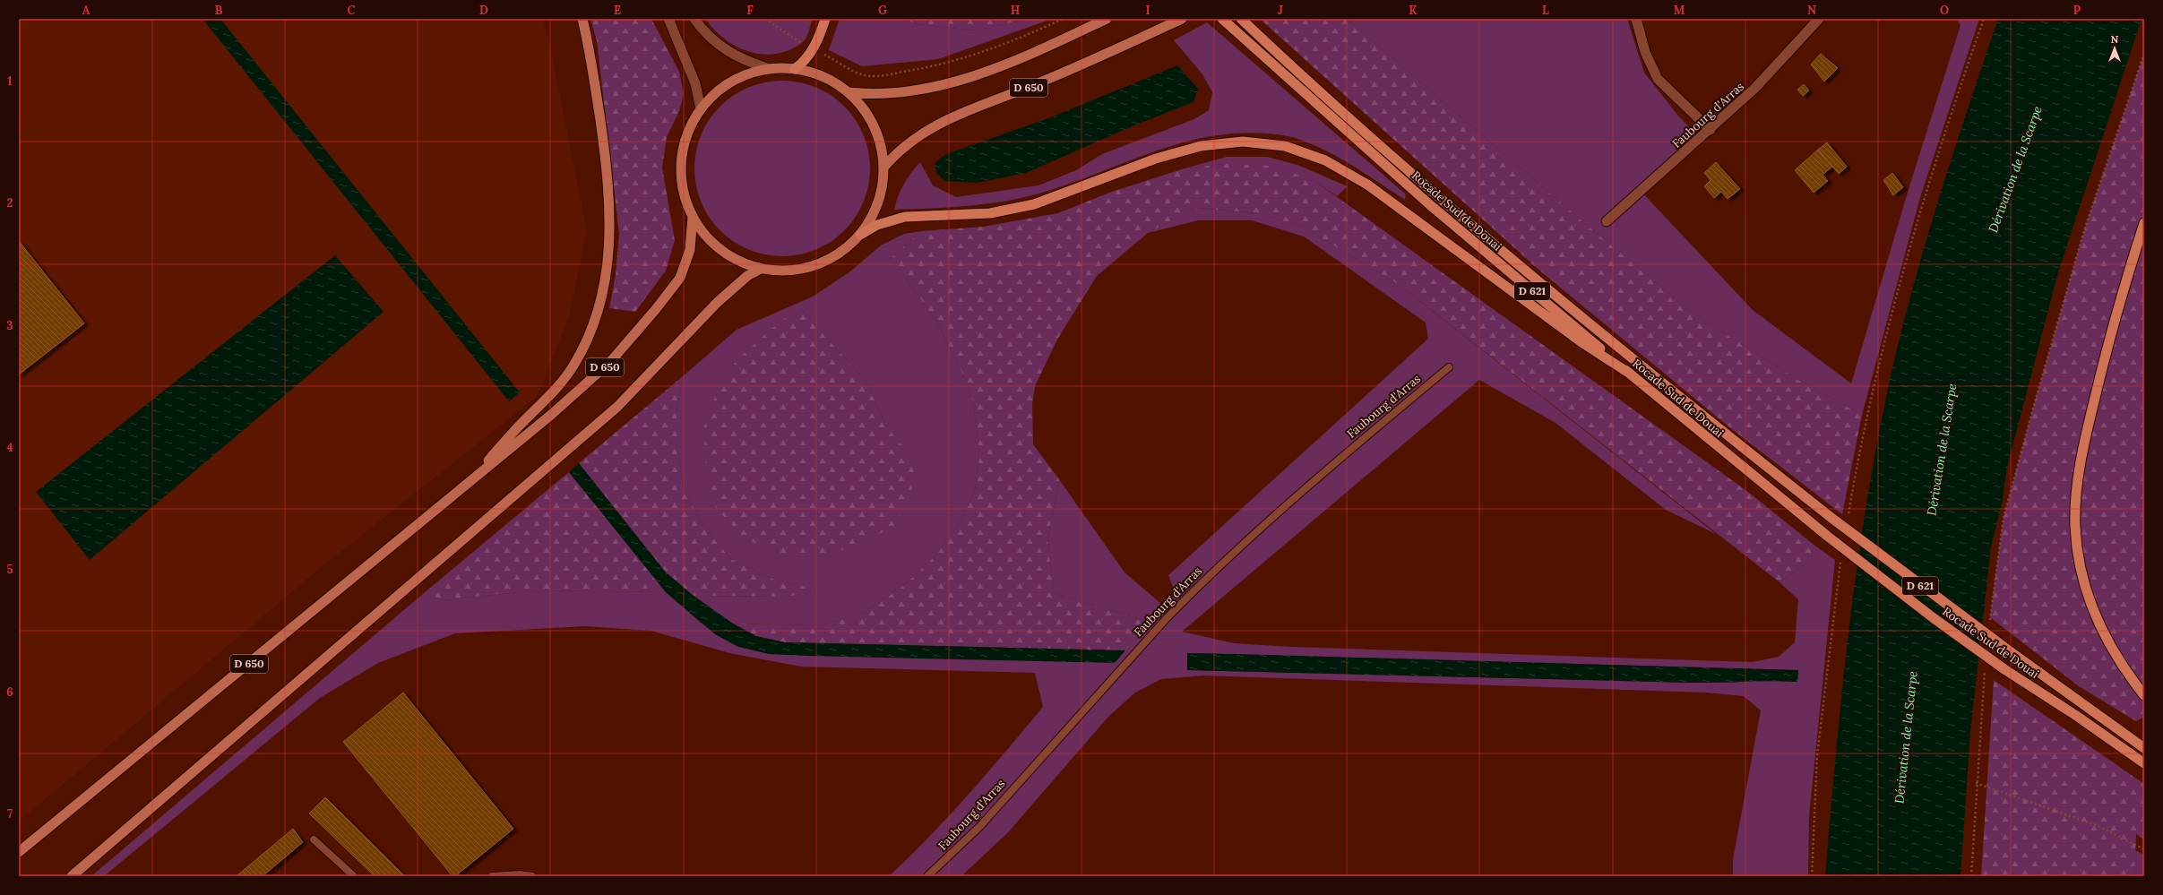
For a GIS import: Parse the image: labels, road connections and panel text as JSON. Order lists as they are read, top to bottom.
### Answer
{
  "streets": {
    "highway": ["Rocade Sud de Douai", "D 621"],
    "main road": ["D 650"],
    "street": ["Faubourg d'Arras"]
  },
  "water": ["Dérivation de la Scarpe"],
  "north": "top",
  "grid": {
    "columns": [
      "A",
      "B",
      "C",
      "D",
      "E",
      "F",
      "G",
      "H",
      "I",
      "J",
      "K",
      "L",
      "M",
      "N",
      "O",
      "P"
    ],
    "rows": [
      "1",
      "2",
      "3",
      "4",
      "5",
      "6",
      "7"
    ]
  }
}
